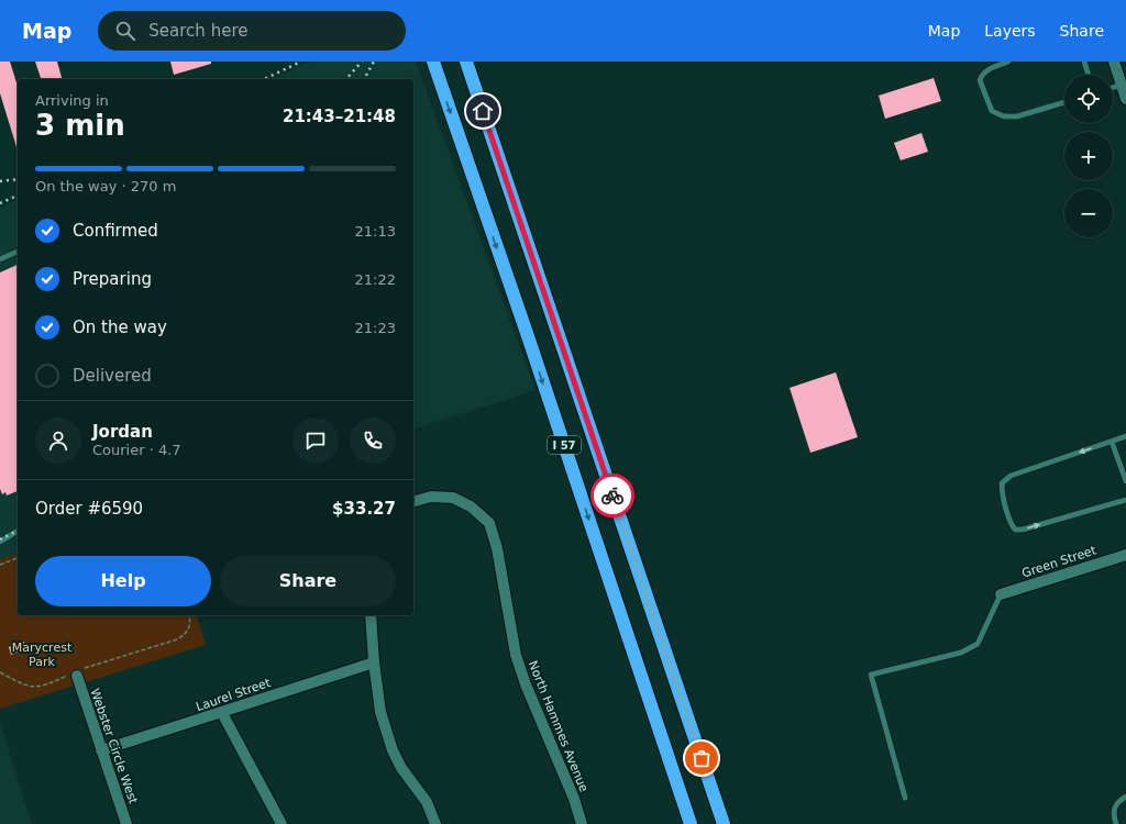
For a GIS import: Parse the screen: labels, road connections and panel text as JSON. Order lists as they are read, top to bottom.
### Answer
{
  "streets": {
    "highway": ["I 57"],
    "street": [
      "Green Street",
      "Laurel Street",
      "North Hammes Avenue",
      "Webster Circle West"
    ]
  },
  "crossings": [
    ["Laurel Street", "Webster Circle West"]
  ],
  "parks": ["Marycrest Park"],
  "page": {
    "header": "Map",
    "search": "Search here",
    "nav": ["Map", "Layers", "Share"],
    "map_buttons": ["+", "−"],
    "heading": ["3 min", "Arriving in", "21:43–21:48"],
    "panel": [
      "Jordan",
      "Courier · 4.7",
      "Order #6590",
      "$33.27"
    ],
    "bar": "On the way · 270 m",
    "list": [
      ["Confirmed", "21:13"],
      ["Preparing", "21:22"],
      ["On the way", "21:23"],
      "Delivered"
    ],
    "buttons": ["Help", "Share"]
  }
}
